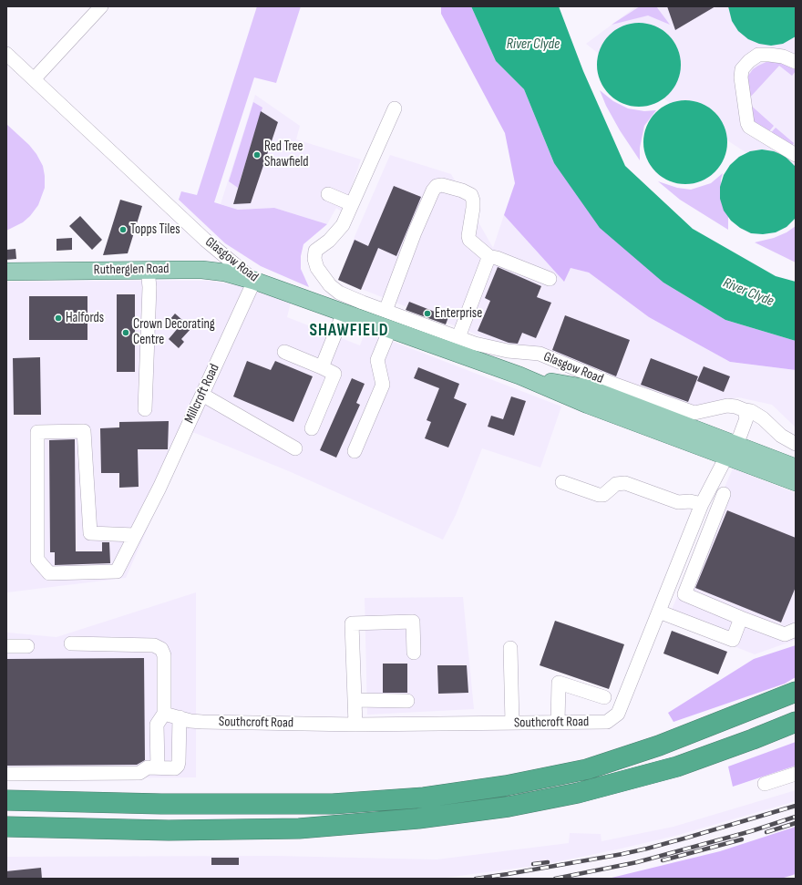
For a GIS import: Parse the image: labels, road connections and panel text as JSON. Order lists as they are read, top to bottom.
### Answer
{
  "streets": {
    "main road": ["Glasgow Road", "Rutherglen Road"],
    "street": ["Millcroft Road", "Southcroft Road"]
  },
  "crossings": [
    ["Glasgow Road", "Rutherglen Road"],
    ["Glasgow Road", "Millcroft Road"],
    ["Glasgow Road", "Southcroft Road"],
    ["Rutherglen Road", "Millcroft Road"]
  ],
  "districts": ["SHAWFIELD"],
  "water": ["River Clyde"],
  "places": [
    "Red Tree Shawfield",
    "Topps Tiles",
    "Enterprise",
    "Halfords",
    "Crown Decorating Centre"
  ]
}
